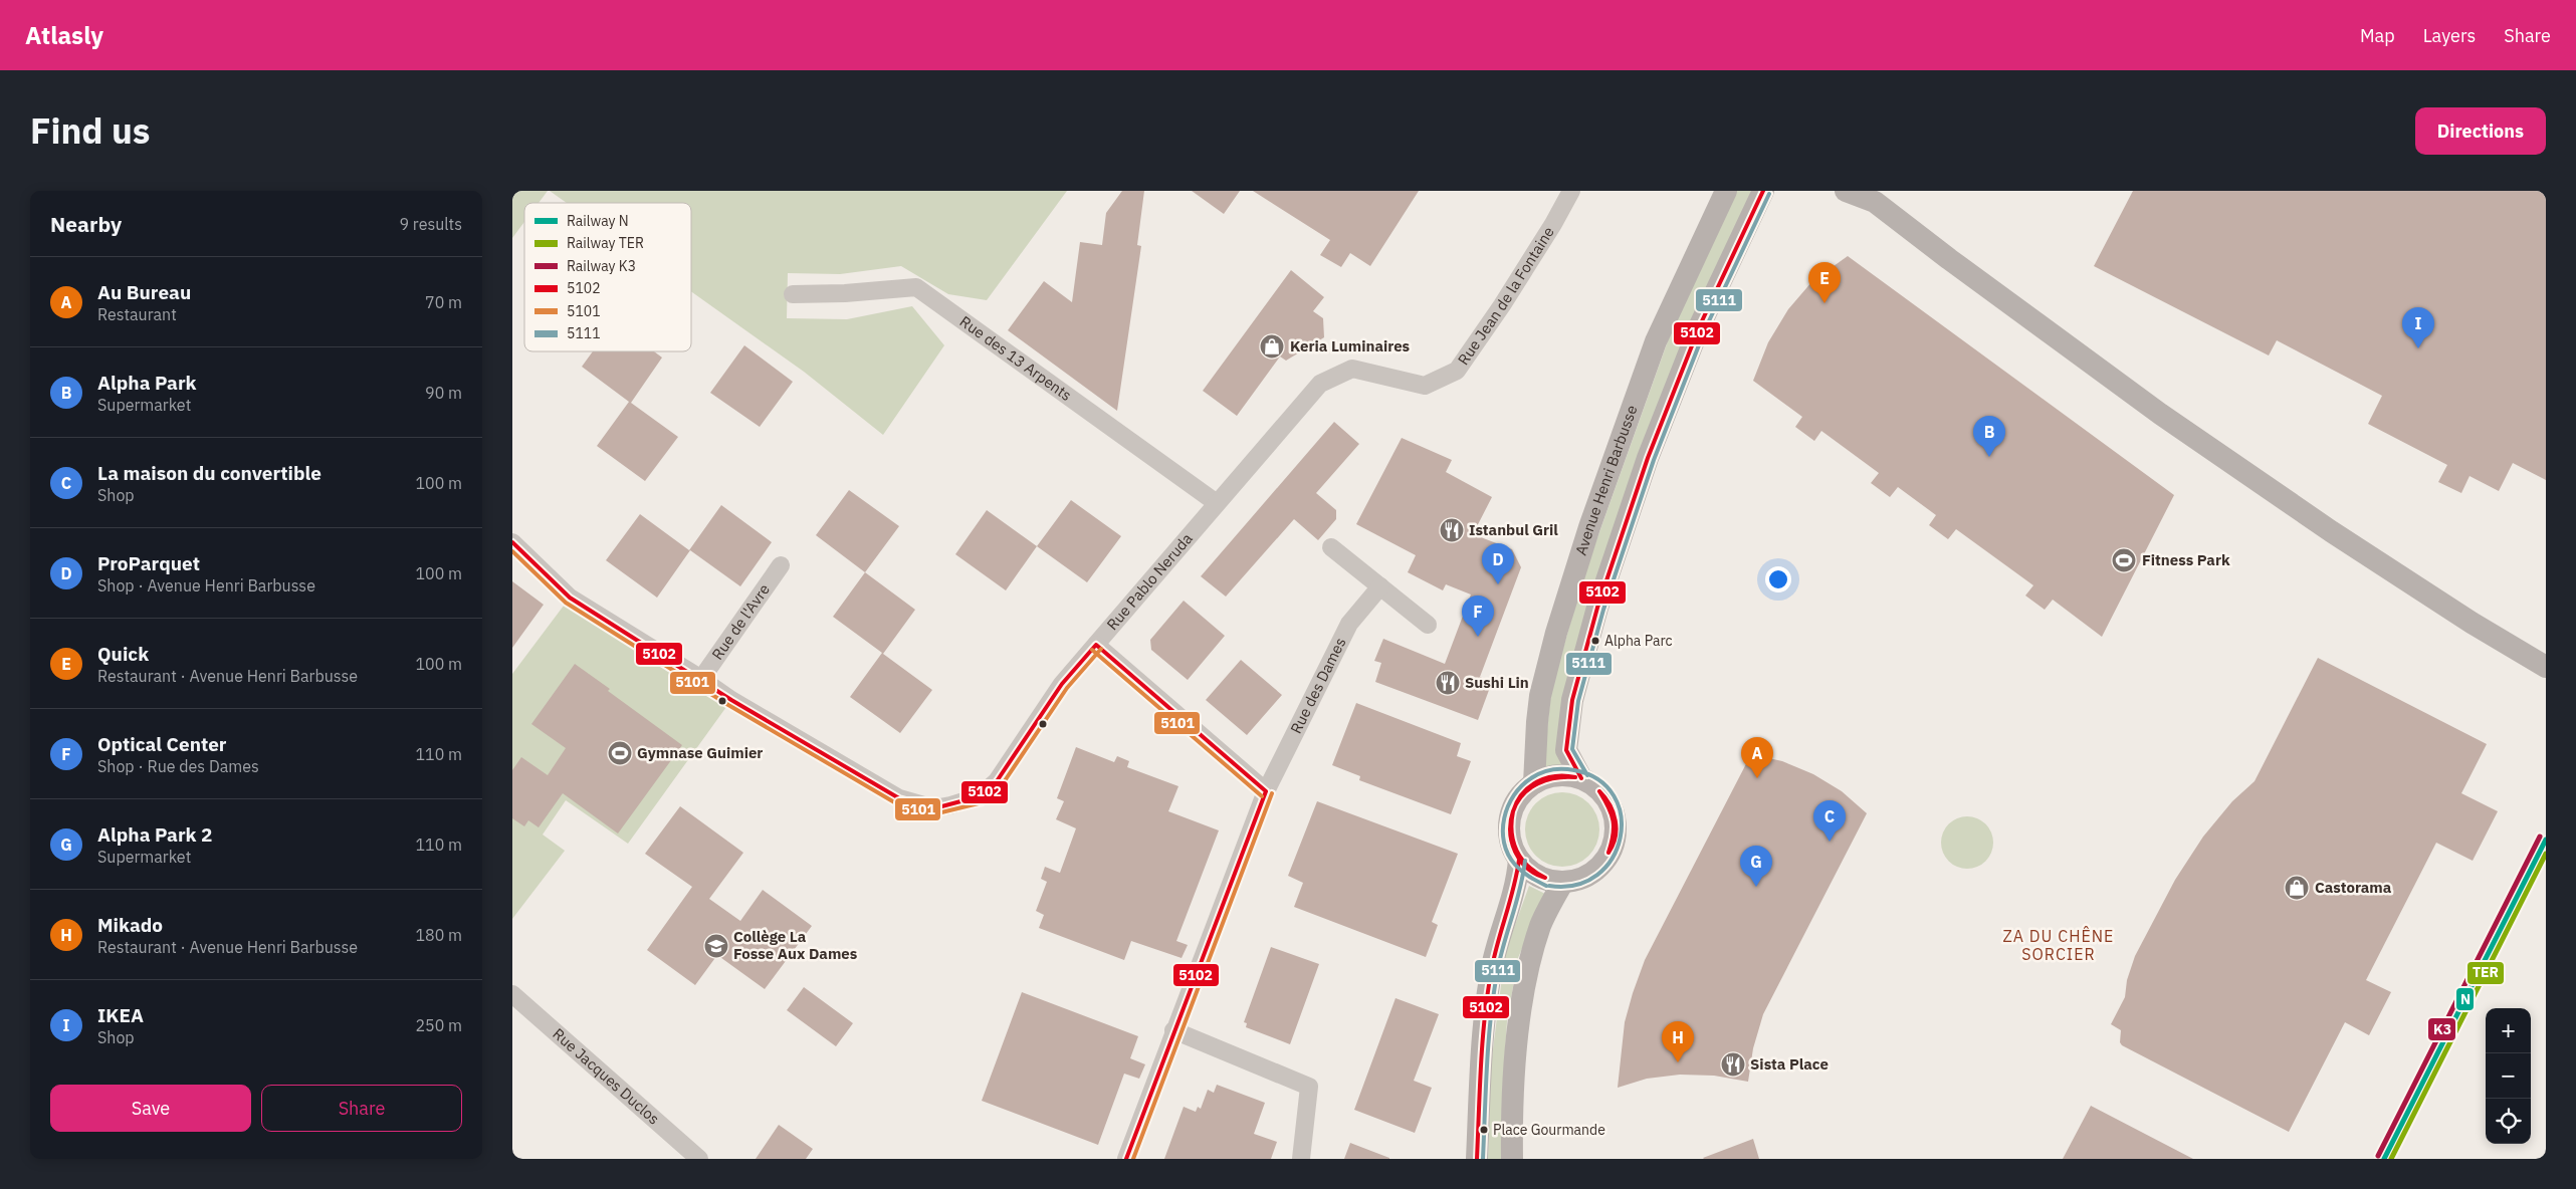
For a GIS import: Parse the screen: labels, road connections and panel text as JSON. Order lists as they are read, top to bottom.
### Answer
{
  "streets": {
    "main road": ["Avenue Henri Barbusse"],
    "street": [
      "Rue Jean de la Fontaine",
      "Rue des 13 Arpents",
      "Rue Pablo Neruda",
      "Rue de l'Avre",
      "Rue des Dames",
      "Rue Jacques Duclos"
    ]
  },
  "crossings": [
    ["Rue Jean de la Fontaine", "Rue Pablo Neruda"],
    ["Rue des 13 Arpents", "Rue Pablo Neruda"],
    ["Rue Pablo Neruda", "Rue de l'Avre"]
  ],
  "districts": ["ZA DU CHÊNE SORCIER"],
  "places": {
    "shop": ["Keria Luminaires", "Castorama"],
    "restaurant": ["Istanbul Gril", "Sushi Lin", "Sista Place"],
    "sports": ["Fitness Park", "Gymnase Guimier"],
    "other": ["Alpha Parc", "Place Gourmande"],
    "school or university": ["Collège La Fosse Aux Dames"]
  },
  "lines": [
    "transit line 5102",
    "transit line 5111",
    "transit line 5101",
    "rail line K3",
    "rail line N",
    "rail line TER"
  ],
  "legend": [
    "Railway N",
    "Railway TER",
    "Railway K3",
    "5102",
    "5101",
    "5111"
  ],
  "page": {
    "header": "Atlasly",
    "nav": ["Map", "Layers", "Share"],
    "title": "Find us",
    "buttons": [
      "Directions",
      ["Save", "Share"]
    ],
    "heading": ["Nearby", "9 results"],
    "list": [
      {
        "mark": "A",
        "name": "Au Bureau",
        "note": "Restaurant",
        "value": "70 m"
      },
      {
        "mark": "B",
        "name": "Alpha Park",
        "note": "Supermarket",
        "value": "90 m"
      },
      {
        "mark": "C",
        "name": "La maison du convertible",
        "note": "Shop",
        "value": "100 m"
      },
      {
        "mark": "D",
        "name": "ProParquet",
        "note": "Shop · Avenue Henri Barbusse",
        "value": "100 m"
      },
      {
        "mark": "E",
        "name": "Quick",
        "note": "Restaurant · Avenue Henri Barbusse",
        "value": "100 m"
      },
      {
        "mark": "F",
        "name": "Optical Center",
        "note": "Shop · Rue des Dames",
        "value": "110 m"
      },
      {
        "mark": "G",
        "name": "Alpha Park 2",
        "note": "Supermarket",
        "value": "110 m"
      },
      {
        "mark": "H",
        "name": "Mikado",
        "note": "Restaurant · Avenue Henri Barbusse",
        "value": "180 m"
      },
      {
        "mark": "I",
        "name": "IKEA",
        "note": "Shop",
        "value": "250 m"
      }
    ],
    "pins": [
      "E",
      "I",
      "B",
      "D",
      "F",
      "A",
      "C",
      "G",
      "H"
    ],
    "map_buttons": ["+", "−"]
  }
}
